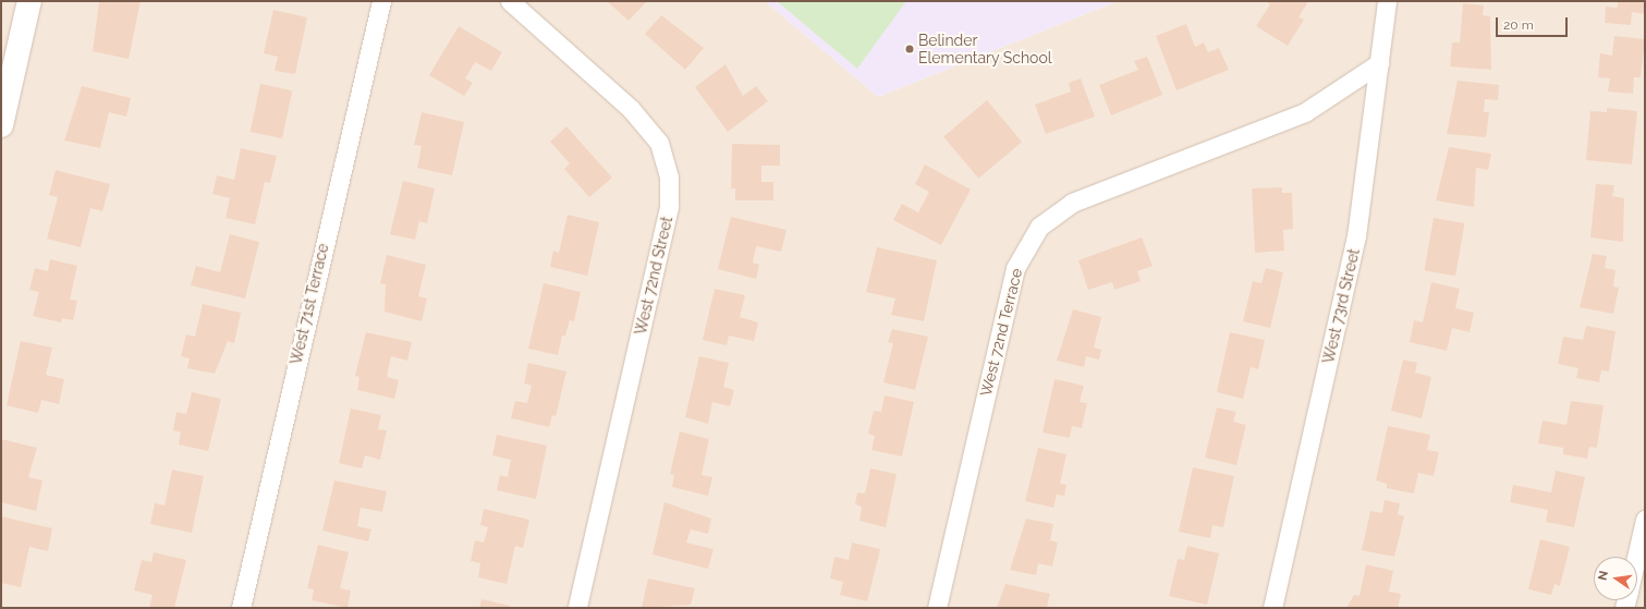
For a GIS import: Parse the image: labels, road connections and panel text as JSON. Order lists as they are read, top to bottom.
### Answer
{
  "streets": {
    "street": [
      "West 72nd Street",
      "West 71st Terrace",
      "West 73rd Street",
      "West 72nd Terrace"
    ]
  },
  "crossings": [
    ["West 73rd Street", "West 72nd Terrace"]
  ],
  "places": ["Belinder Elementary School"],
  "scale_bar": "20 m",
  "north": "left"
}
